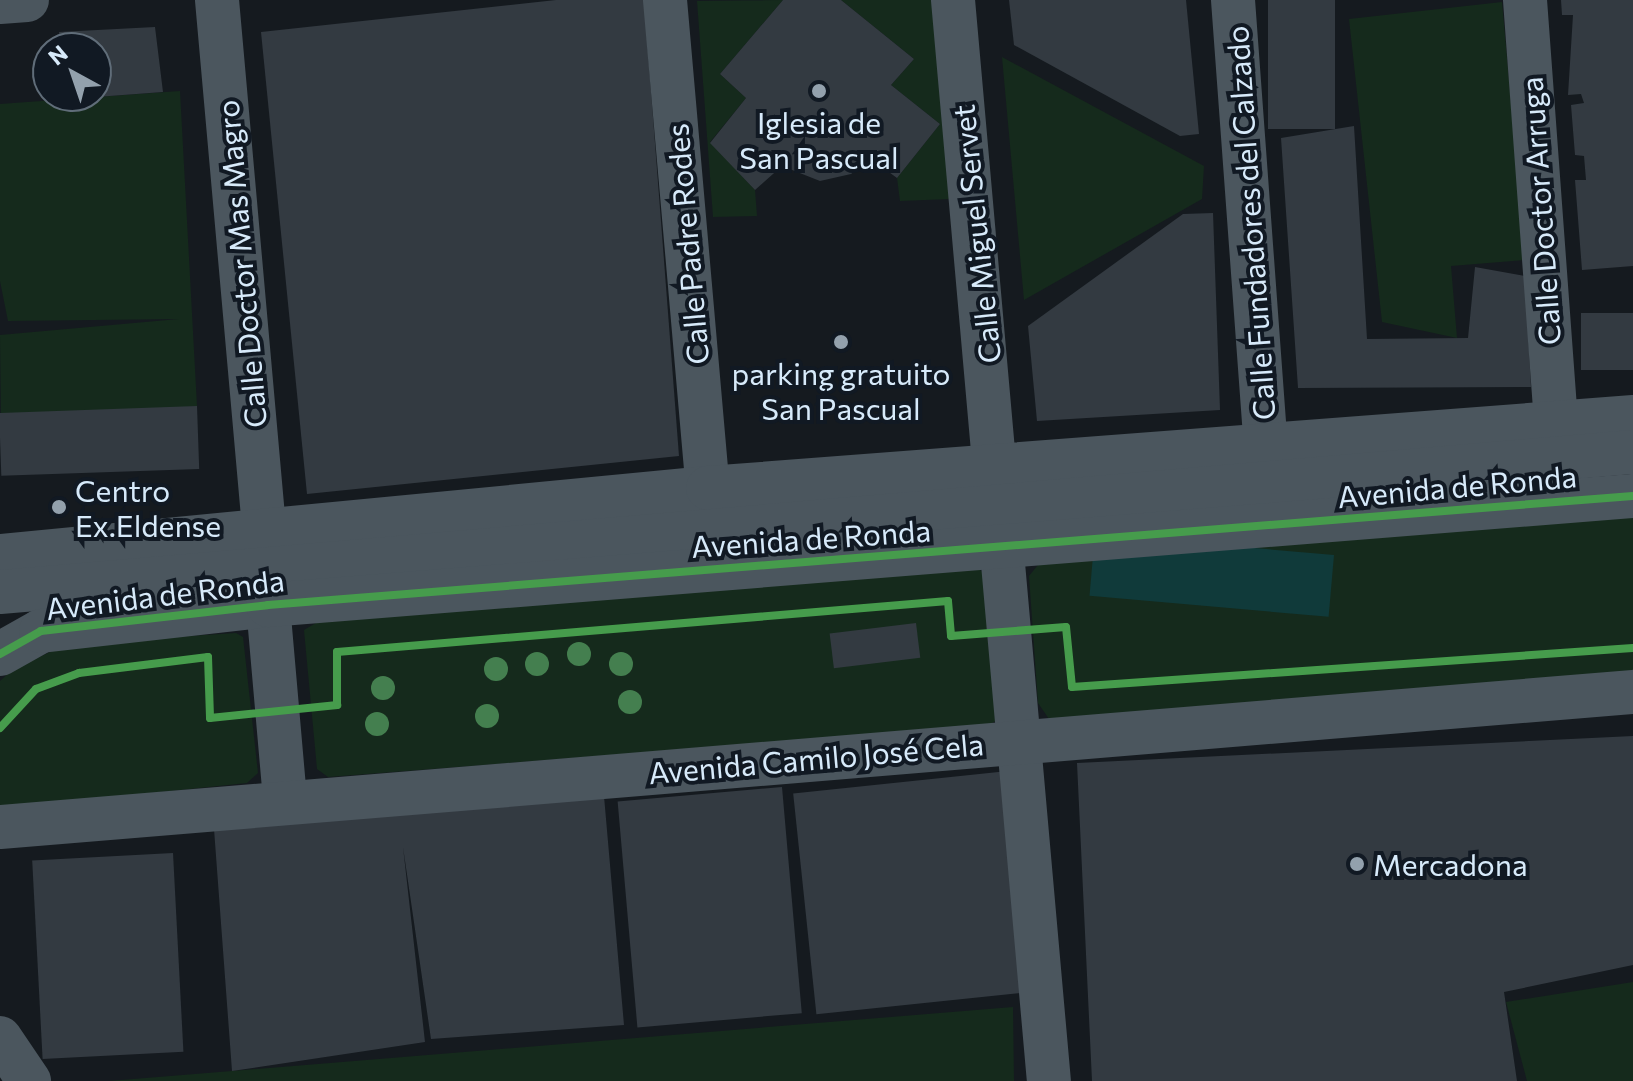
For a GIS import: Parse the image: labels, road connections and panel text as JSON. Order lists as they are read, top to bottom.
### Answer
{
  "streets": {
    "street": [
      "Calle Doctor Arruga",
      "Calle Fundadores del Calzado",
      "Calle Miguel Servet",
      "Calle Padre Rodes",
      "Calle Doctor Mas Magro",
      "Avenida de Ronda",
      "Avenida Camilo José Cela"
    ]
  },
  "crossings": [
    ["Calle Doctor Arruga", "Avenida de Ronda"],
    ["Calle Fundadores del Calzado", "Avenida de Ronda"],
    ["Calle Miguel Servet", "Avenida de Ronda"],
    ["Calle Miguel Servet", "Avenida Camilo José Cela"],
    ["Calle Padre Rodes", "Avenida de Ronda"],
    ["Calle Doctor Mas Magro", "Avenida de Ronda"]
  ],
  "places": [
    "Iglesia de San Pascual",
    "parking gratuito San Pascual",
    "Centro Ex.Eldense",
    "Mercadona"
  ],
  "north": "top left"
}
